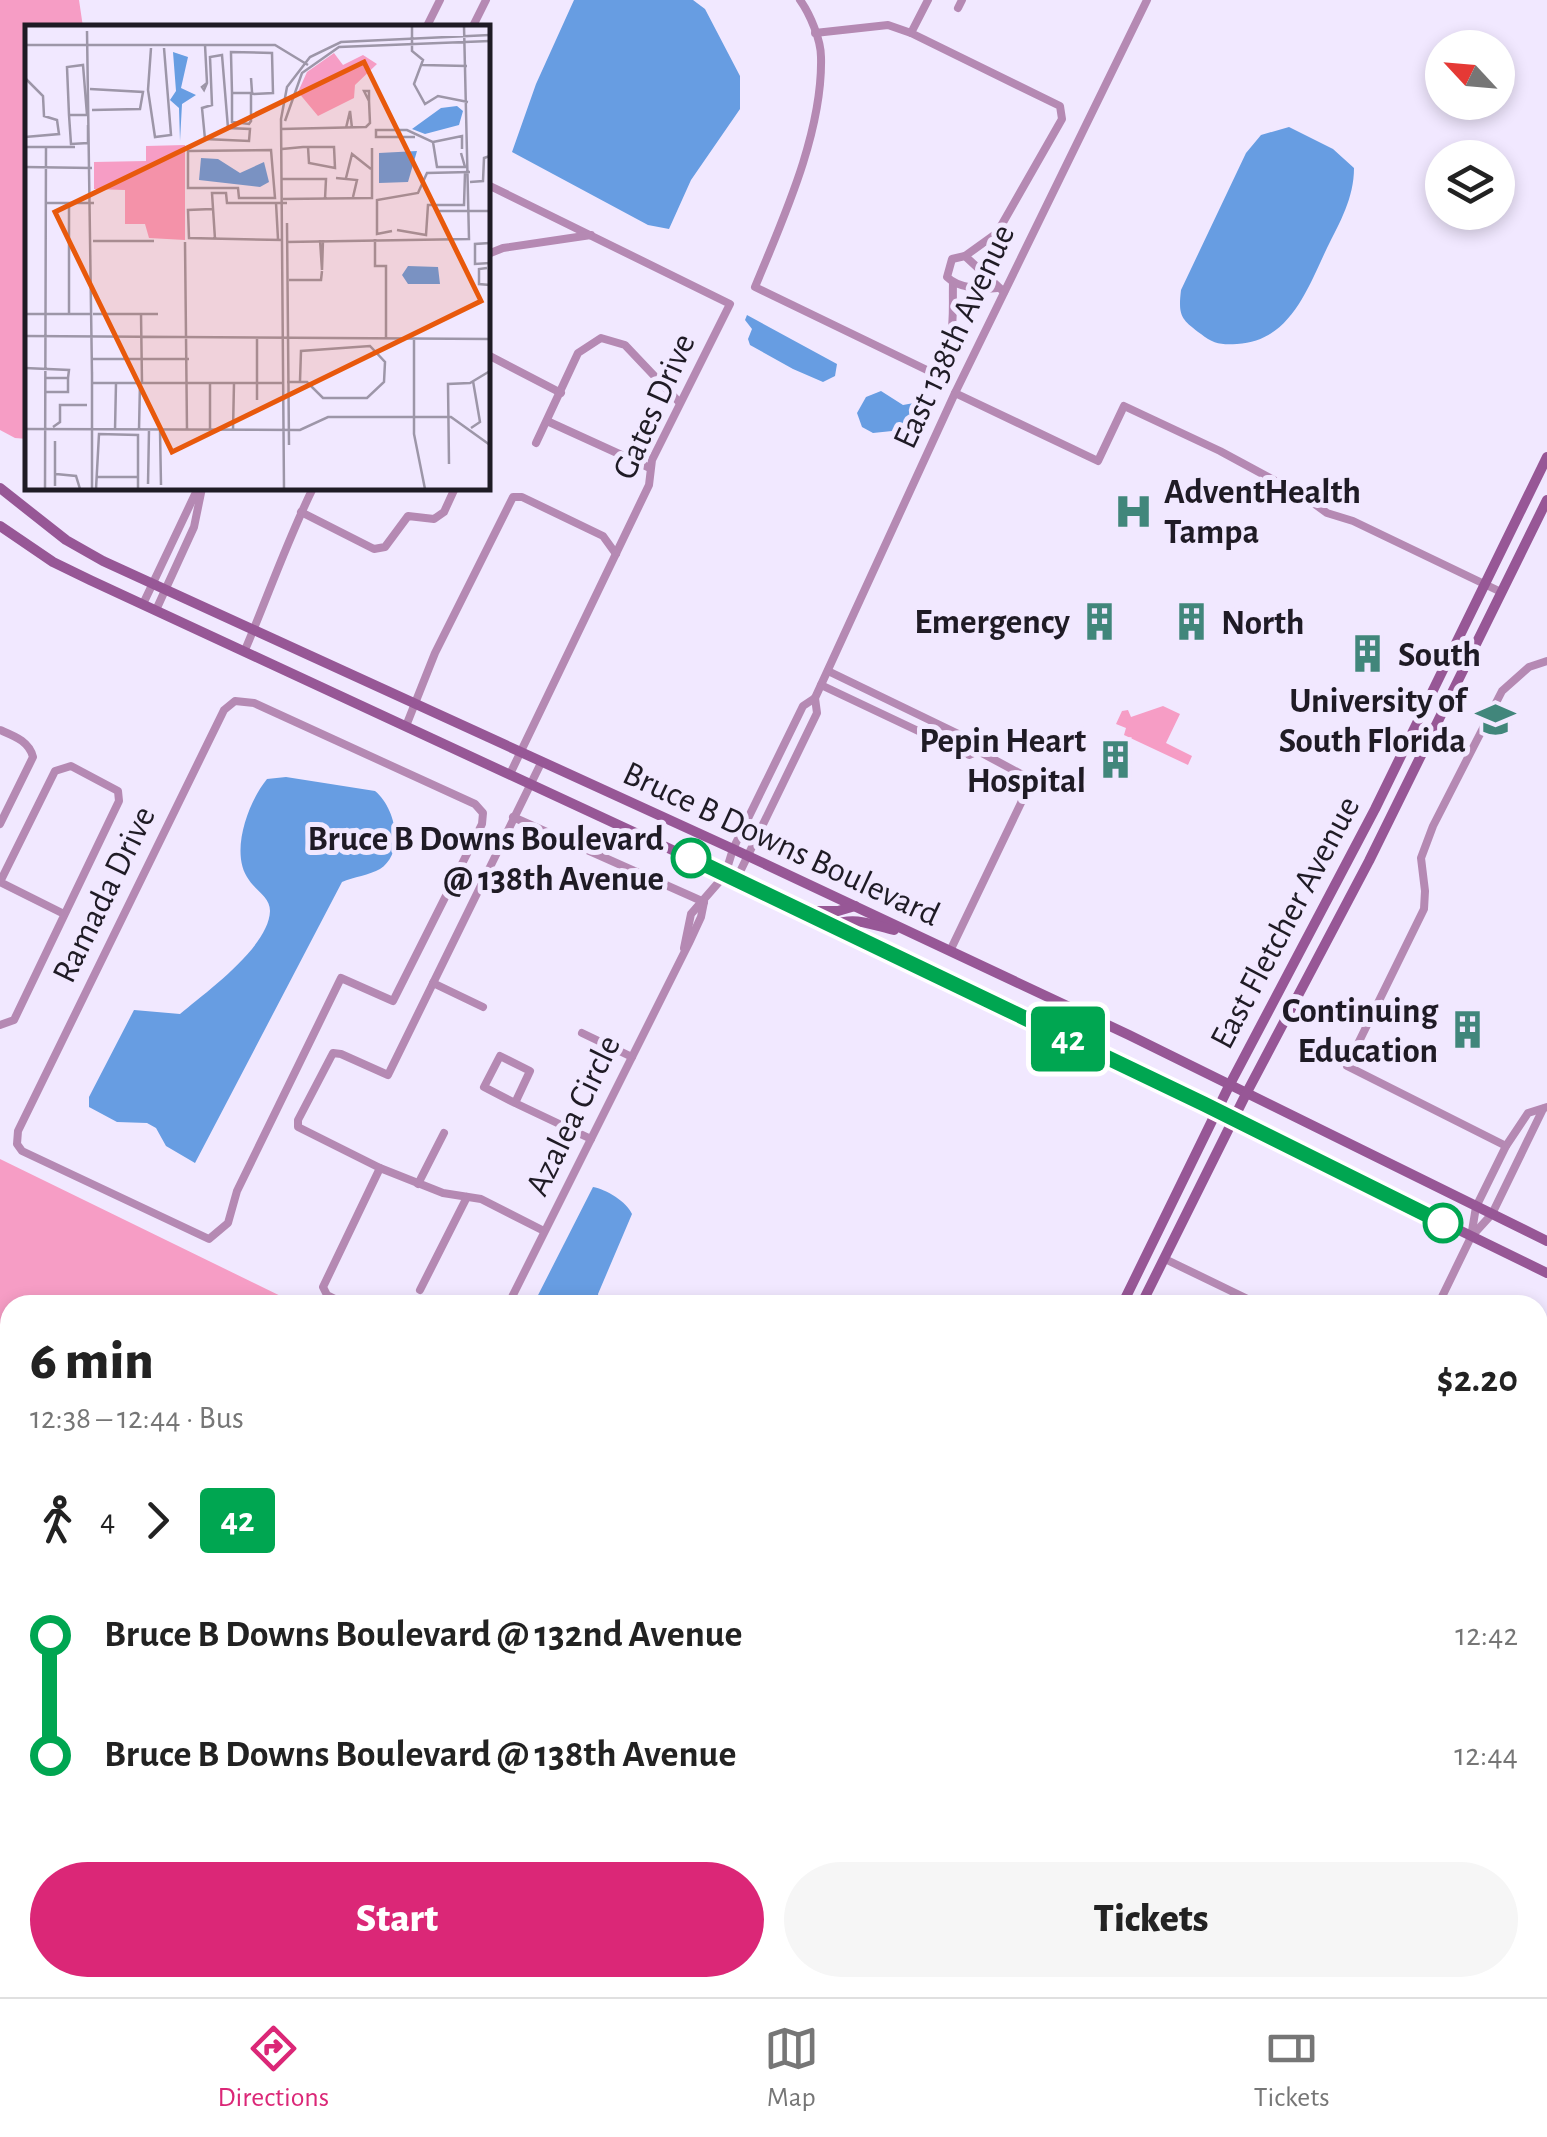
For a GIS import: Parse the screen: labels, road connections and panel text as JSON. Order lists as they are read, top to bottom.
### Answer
{
  "streets": {
    "main road": ["Bruce B Downs Boulevard", "East Fletcher Avenue"],
    "street": [
      "East 138th Avenue",
      "Gates Drive",
      "Ramada Drive",
      "Azalea Circle"
    ]
  },
  "crossings": [
    ["East 138th Avenue", "Bruce B Downs Boulevard"],
    ["East 138th Avenue", "Azalea Circle"],
    ["Gates Drive", "Bruce B Downs Boulevard"],
    ["Bruce B Downs Boulevard", "East Fletcher Avenue"],
    ["Bruce B Downs Boulevard", "Azalea Circle"]
  ],
  "places": {
    "hospital": ["AdventHealth Tampa"],
    "building": [
      "Emergency",
      "North",
      "South",
      "Pepin Heart Hospital",
      "Continuing Education"
    ],
    "school or university": ["University of South Florida"],
    "other": ["Bruce B Downs Boulevard @ 138th Avenue"]
  },
  "lines": ["bus line 42"],
  "north": "top left",
  "page": {
    "on_map": "42",
    "heading": ["6 min", "12:38 – 12:44 · Bus", "$2.20"],
    "legs": ["4", "42"],
    "list": [
      {
        "name": "Bruce B Downs Boulevard @ 132nd Avenue",
        "value": "12:42"
      },
      {
        "name": "Bruce B Downs Boulevard @ 138th Avenue",
        "value": "12:44"
      }
    ],
    "buttons": ["Start", "Tickets"],
    "tabs": ["Directions", "Map", "Tickets"]
  }
}
